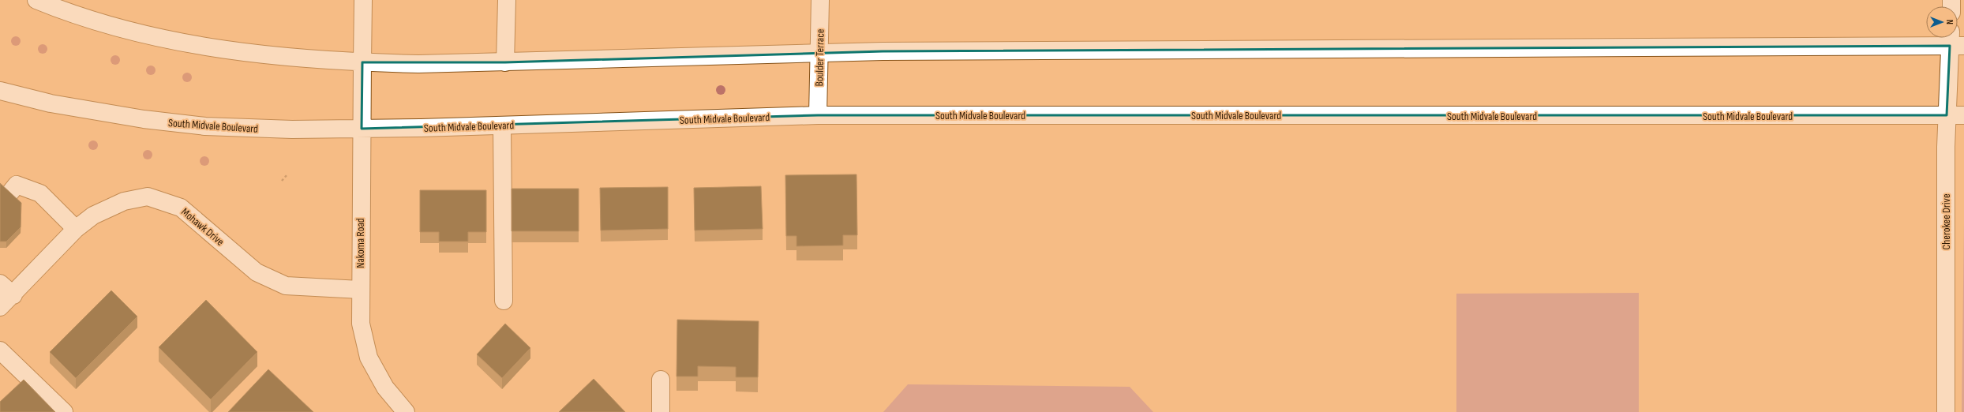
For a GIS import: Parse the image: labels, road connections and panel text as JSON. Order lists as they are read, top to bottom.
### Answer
{
  "streets": {
    "main road": [
      "Boulder Terrace",
      "South Midvale Boulevard",
      "Cherokee Drive",
      "Mohawk Drive",
      "Nakoma Road"
    ]
  },
  "crossings": [
    ["Boulder Terrace", "South Midvale Boulevard"],
    ["South Midvale Boulevard", "Cherokee Drive"],
    ["South Midvale Boulevard", "Nakoma Road"],
    ["Mohawk Drive", "Nakoma Road"]
  ],
  "north": "right"
}
